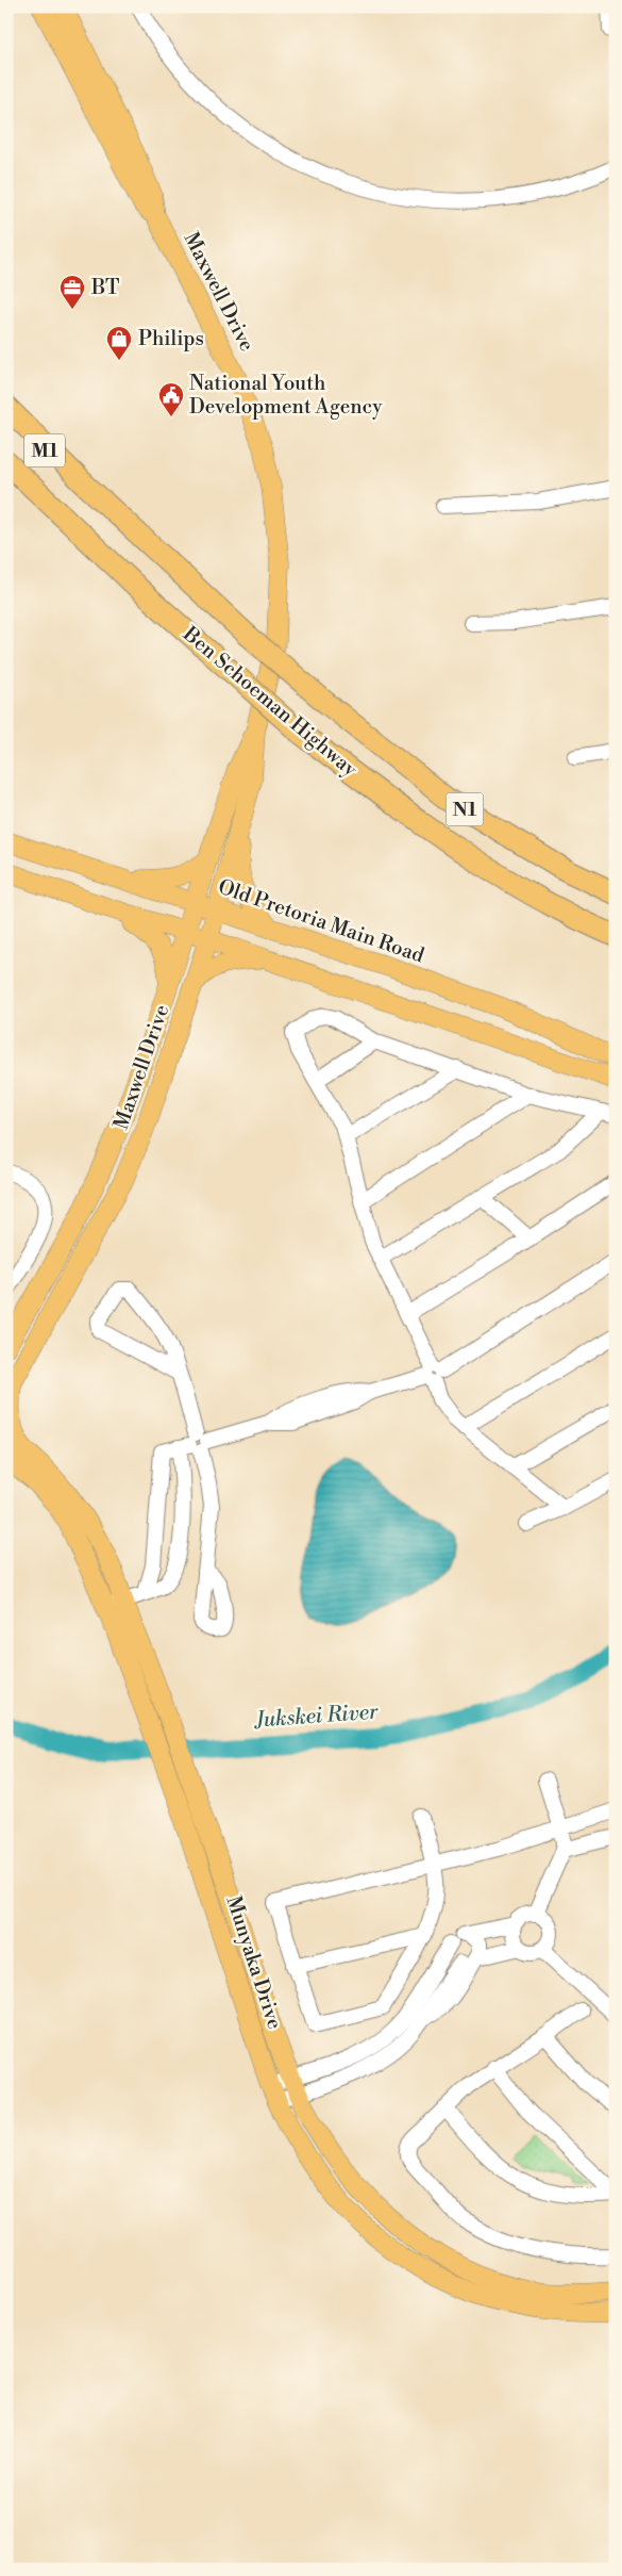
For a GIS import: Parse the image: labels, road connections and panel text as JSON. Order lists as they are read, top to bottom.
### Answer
{
  "streets": {
    "highway": ["M1", "Ben Schoeman Highway", "N1"],
    "main road": ["Maxwell Drive", "Old Pretoria Main Road", "Munyaka Drive"]
  },
  "crossings": [
    ["Maxwell Drive", "Old Pretoria Main Road"],
    ["M1", "Ben Schoeman Highway"]
  ],
  "water": ["Jukskei River"],
  "places": {
    "office": ["BT"],
    "shop": ["Philips"],
    "public building": ["National Youth Development Agency"]
  }
}
